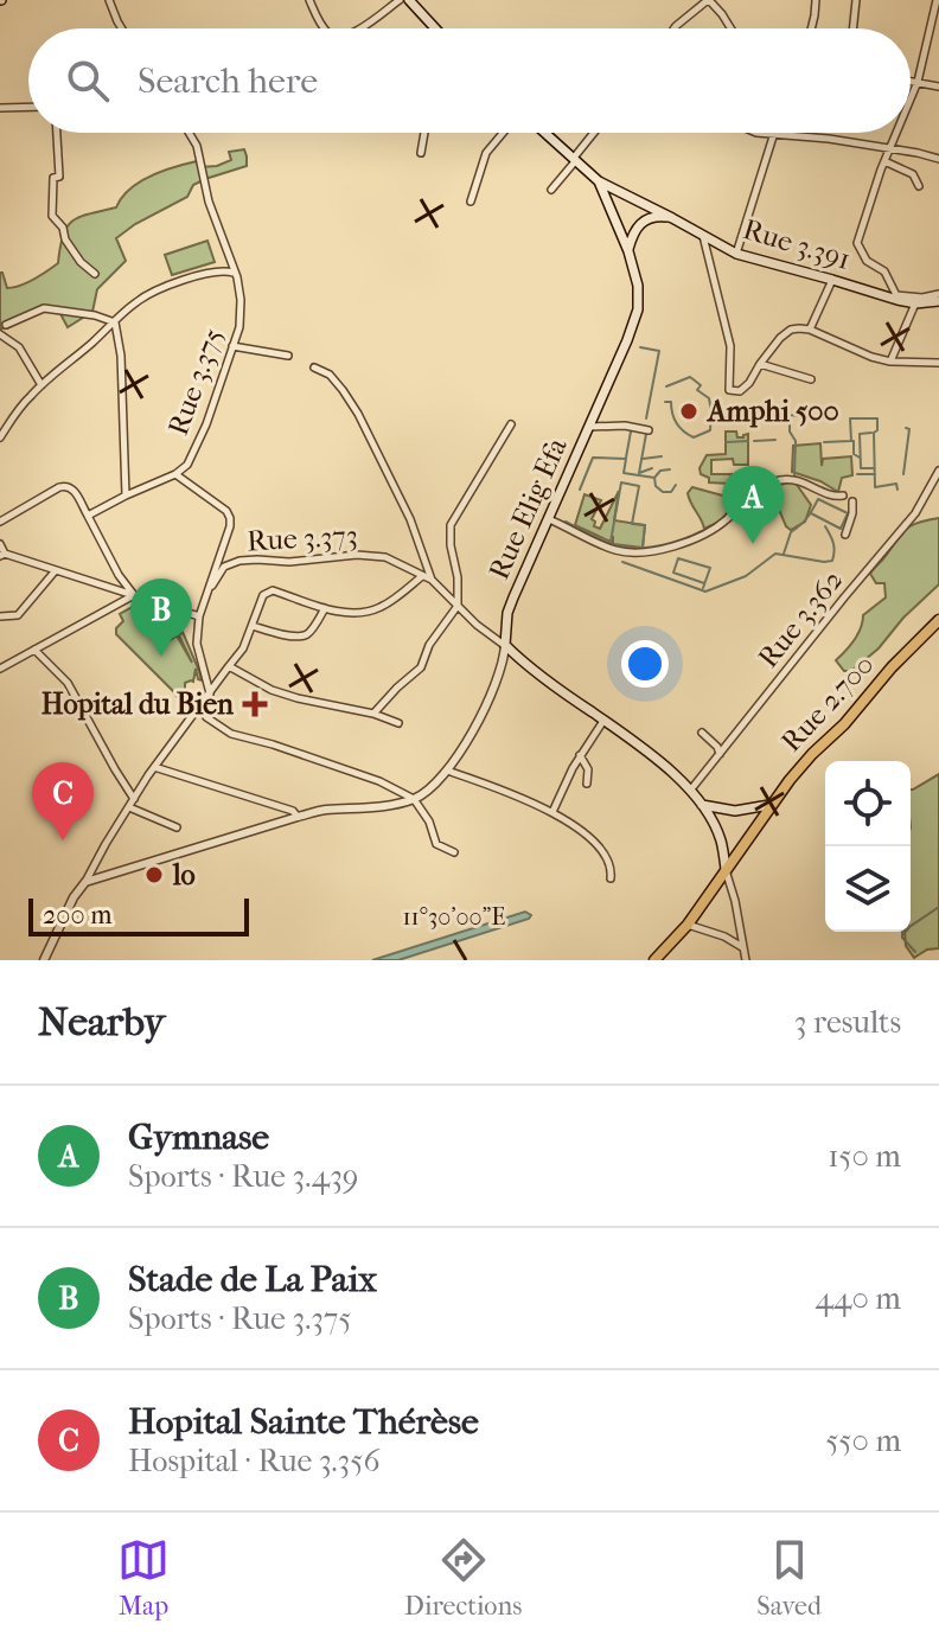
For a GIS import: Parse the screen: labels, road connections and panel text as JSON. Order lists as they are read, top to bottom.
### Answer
{
  "streets": {
    "main road": ["Rue 3.391", "Rue Elig Efa", "Rue 2.700"],
    "street": ["Rue 3.375", "Rue 3.373", "Rue 3.362"]
  },
  "crossings": [
    ["Rue 3.391", "Rue Elig Efa"],
    ["Rue 3.375", "Rue 3.373"],
    ["Rue Elig Efa", "Rue 3.373"]
  ],
  "places": {
    "other": ["Amphi 500", "lo"],
    "health": ["Hopital du Bien"]
  },
  "scale_bar": "200 m",
  "page": {
    "search": "Search here",
    "pins": ["A", "B", "C"],
    "scale": "200 m",
    "heading": ["Nearby", "3 results"],
    "list": [
      {
        "mark": "A",
        "name": "Gymnase",
        "note": "Sports · Rue 3.439",
        "value": "150 m"
      },
      {
        "mark": "B",
        "name": "Stade de La Paix",
        "note": "Sports · Rue 3.375",
        "value": "440 m"
      },
      {
        "mark": "C",
        "name": "Hopital Sainte Thérèse",
        "note": "Hospital · Rue 3.356",
        "value": "550 m"
      }
    ],
    "nav": ["Map", "Directions", "Saved"]
  },
  "coordinates": ["11°30'00\"E"]
}
